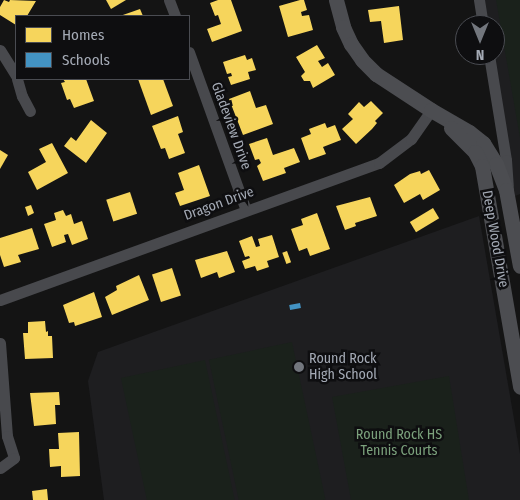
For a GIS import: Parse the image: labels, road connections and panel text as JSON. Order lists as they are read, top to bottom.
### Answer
{
  "streets": {
    "street": ["Gladeview Drive", "Dragon Drive", "Deep Wood Drive"]
  },
  "crossings": [
    ["Gladeview Drive", "Dragon Drive"],
    ["Dragon Drive", "Deep Wood Drive"]
  ],
  "parks": ["Round Rock HS Tennis Courts"],
  "places": ["Round Rock High School"],
  "legend": ["Homes", "Schools"],
  "north": "bottom"
}
